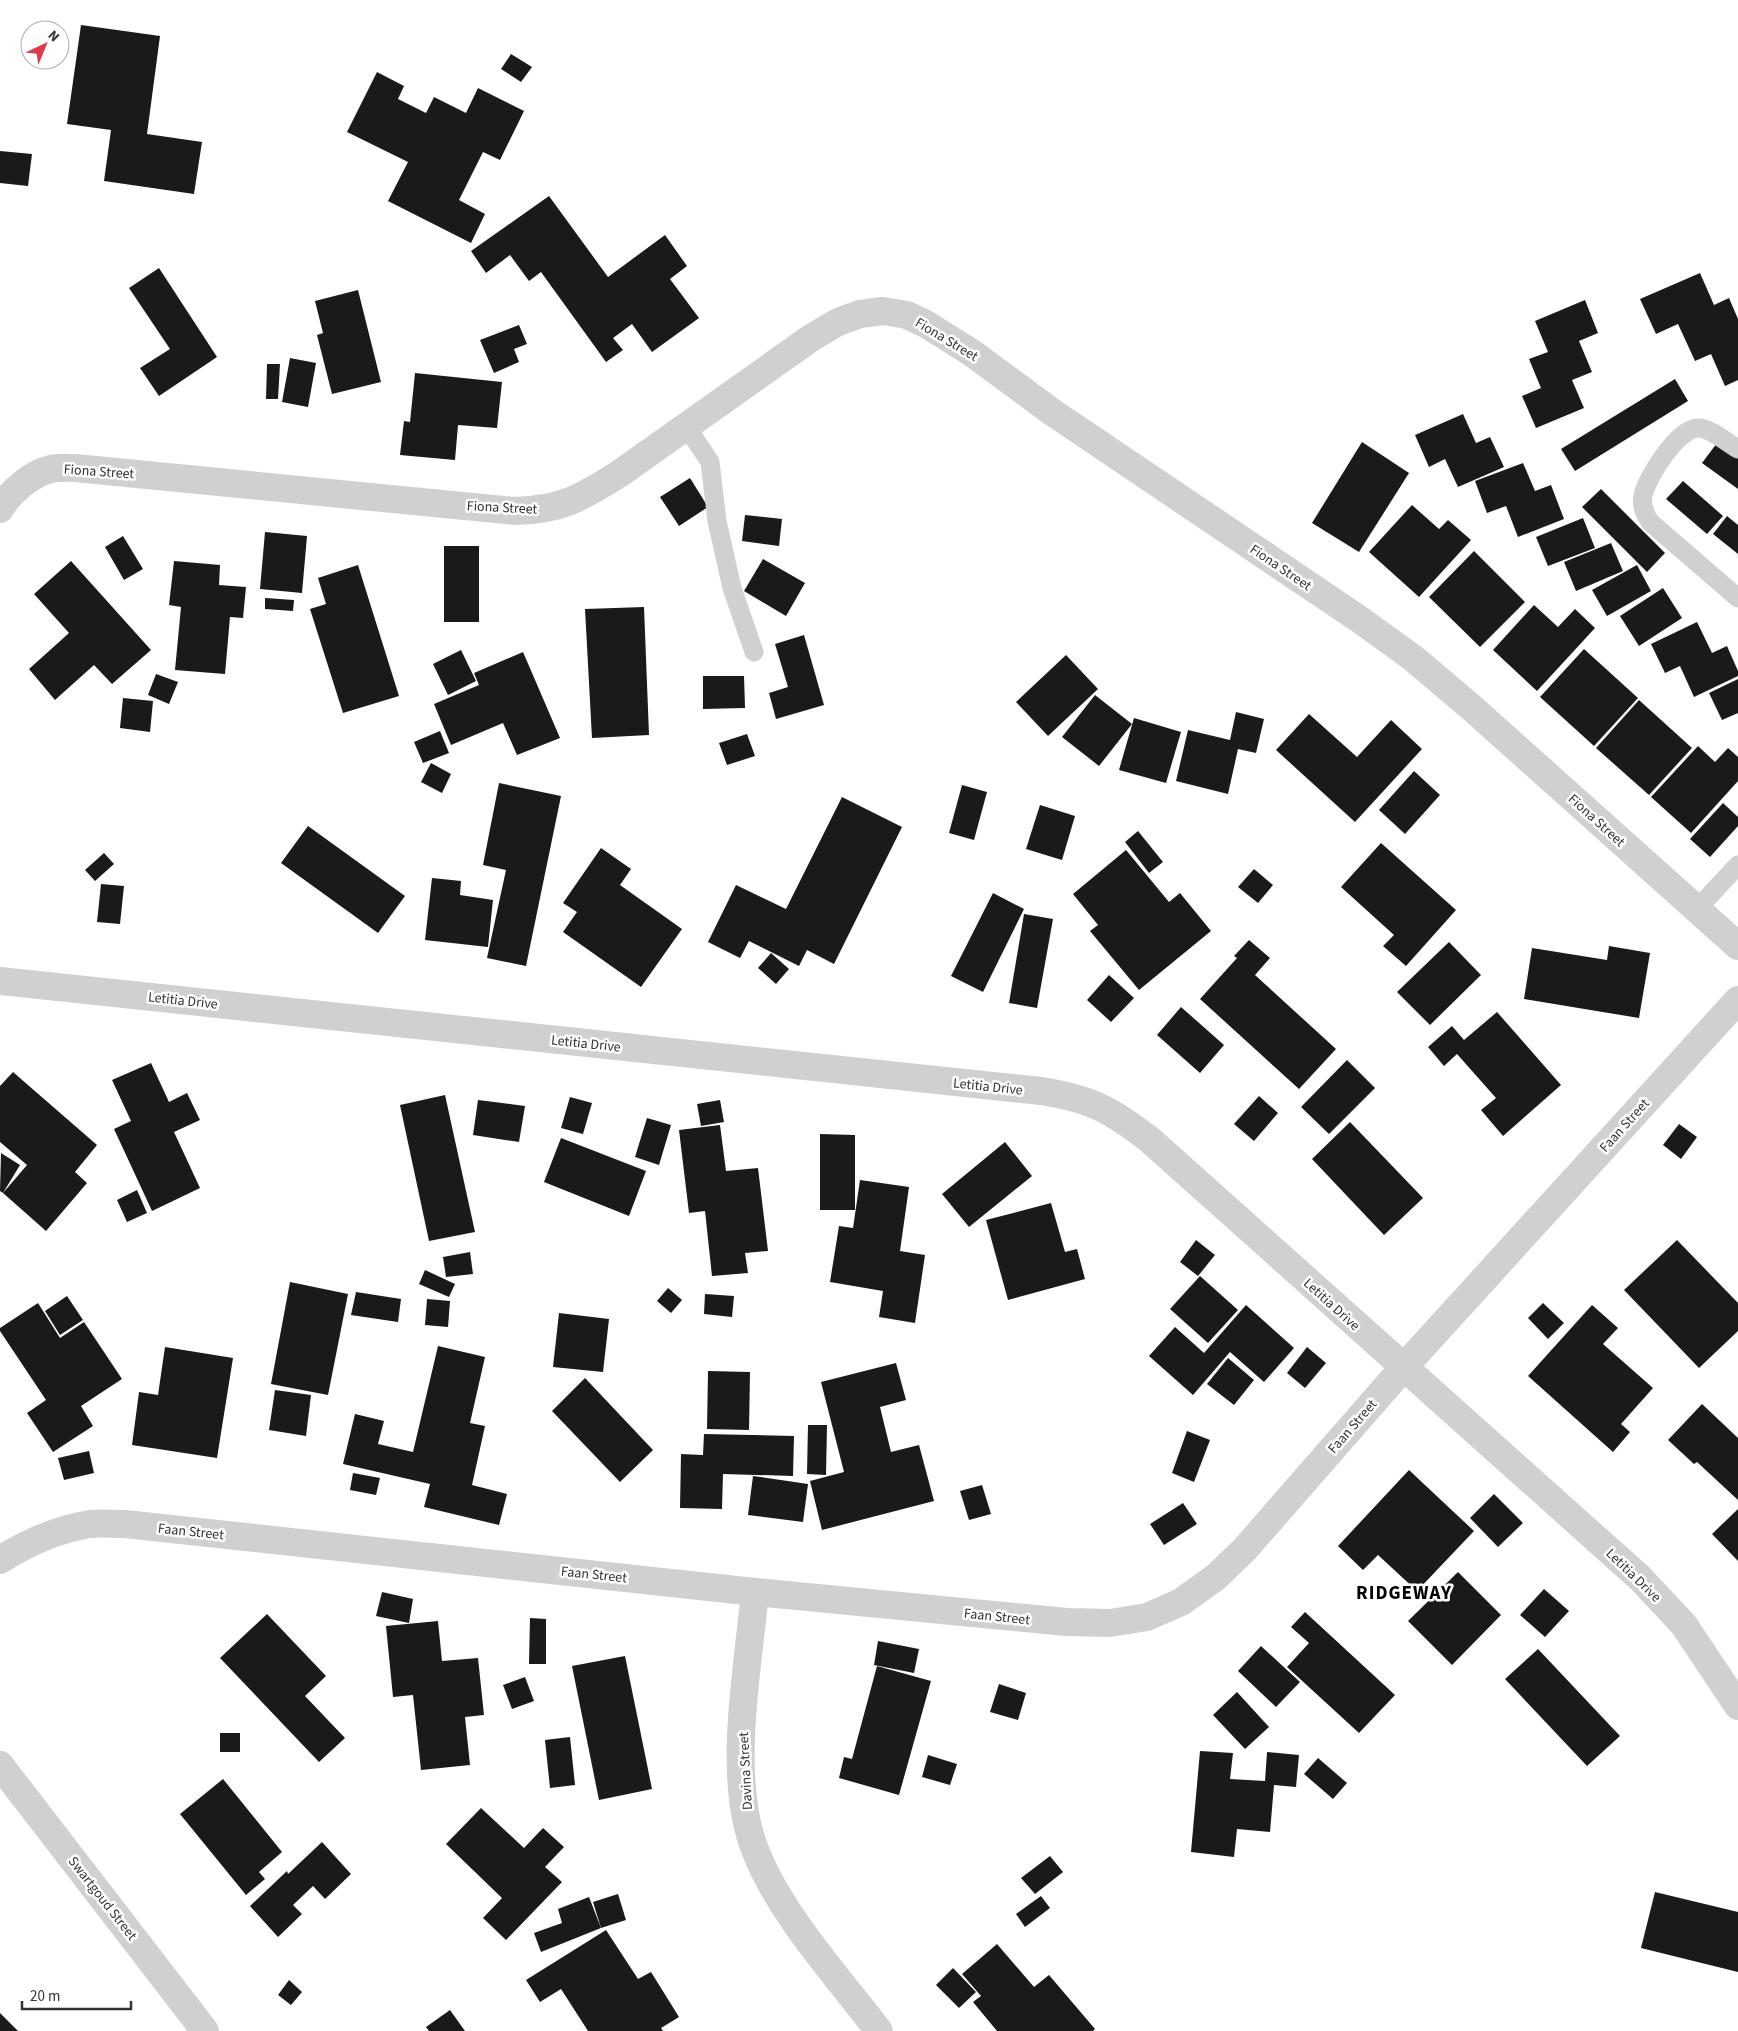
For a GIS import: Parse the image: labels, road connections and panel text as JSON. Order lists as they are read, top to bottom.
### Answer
{
  "streets": {
    "street": [
      "Fiona Street",
      "Letitia Drive",
      "Faan Street",
      "Davina Street",
      "Swartgoud Street"
    ]
  },
  "crossings": [
    ["Letitia Drive", "Faan Street"],
    ["Faan Street", "Davina Street"]
  ],
  "districts": ["RIDGEWAY"],
  "scale_bar": "20 m",
  "north": "top right"
}
